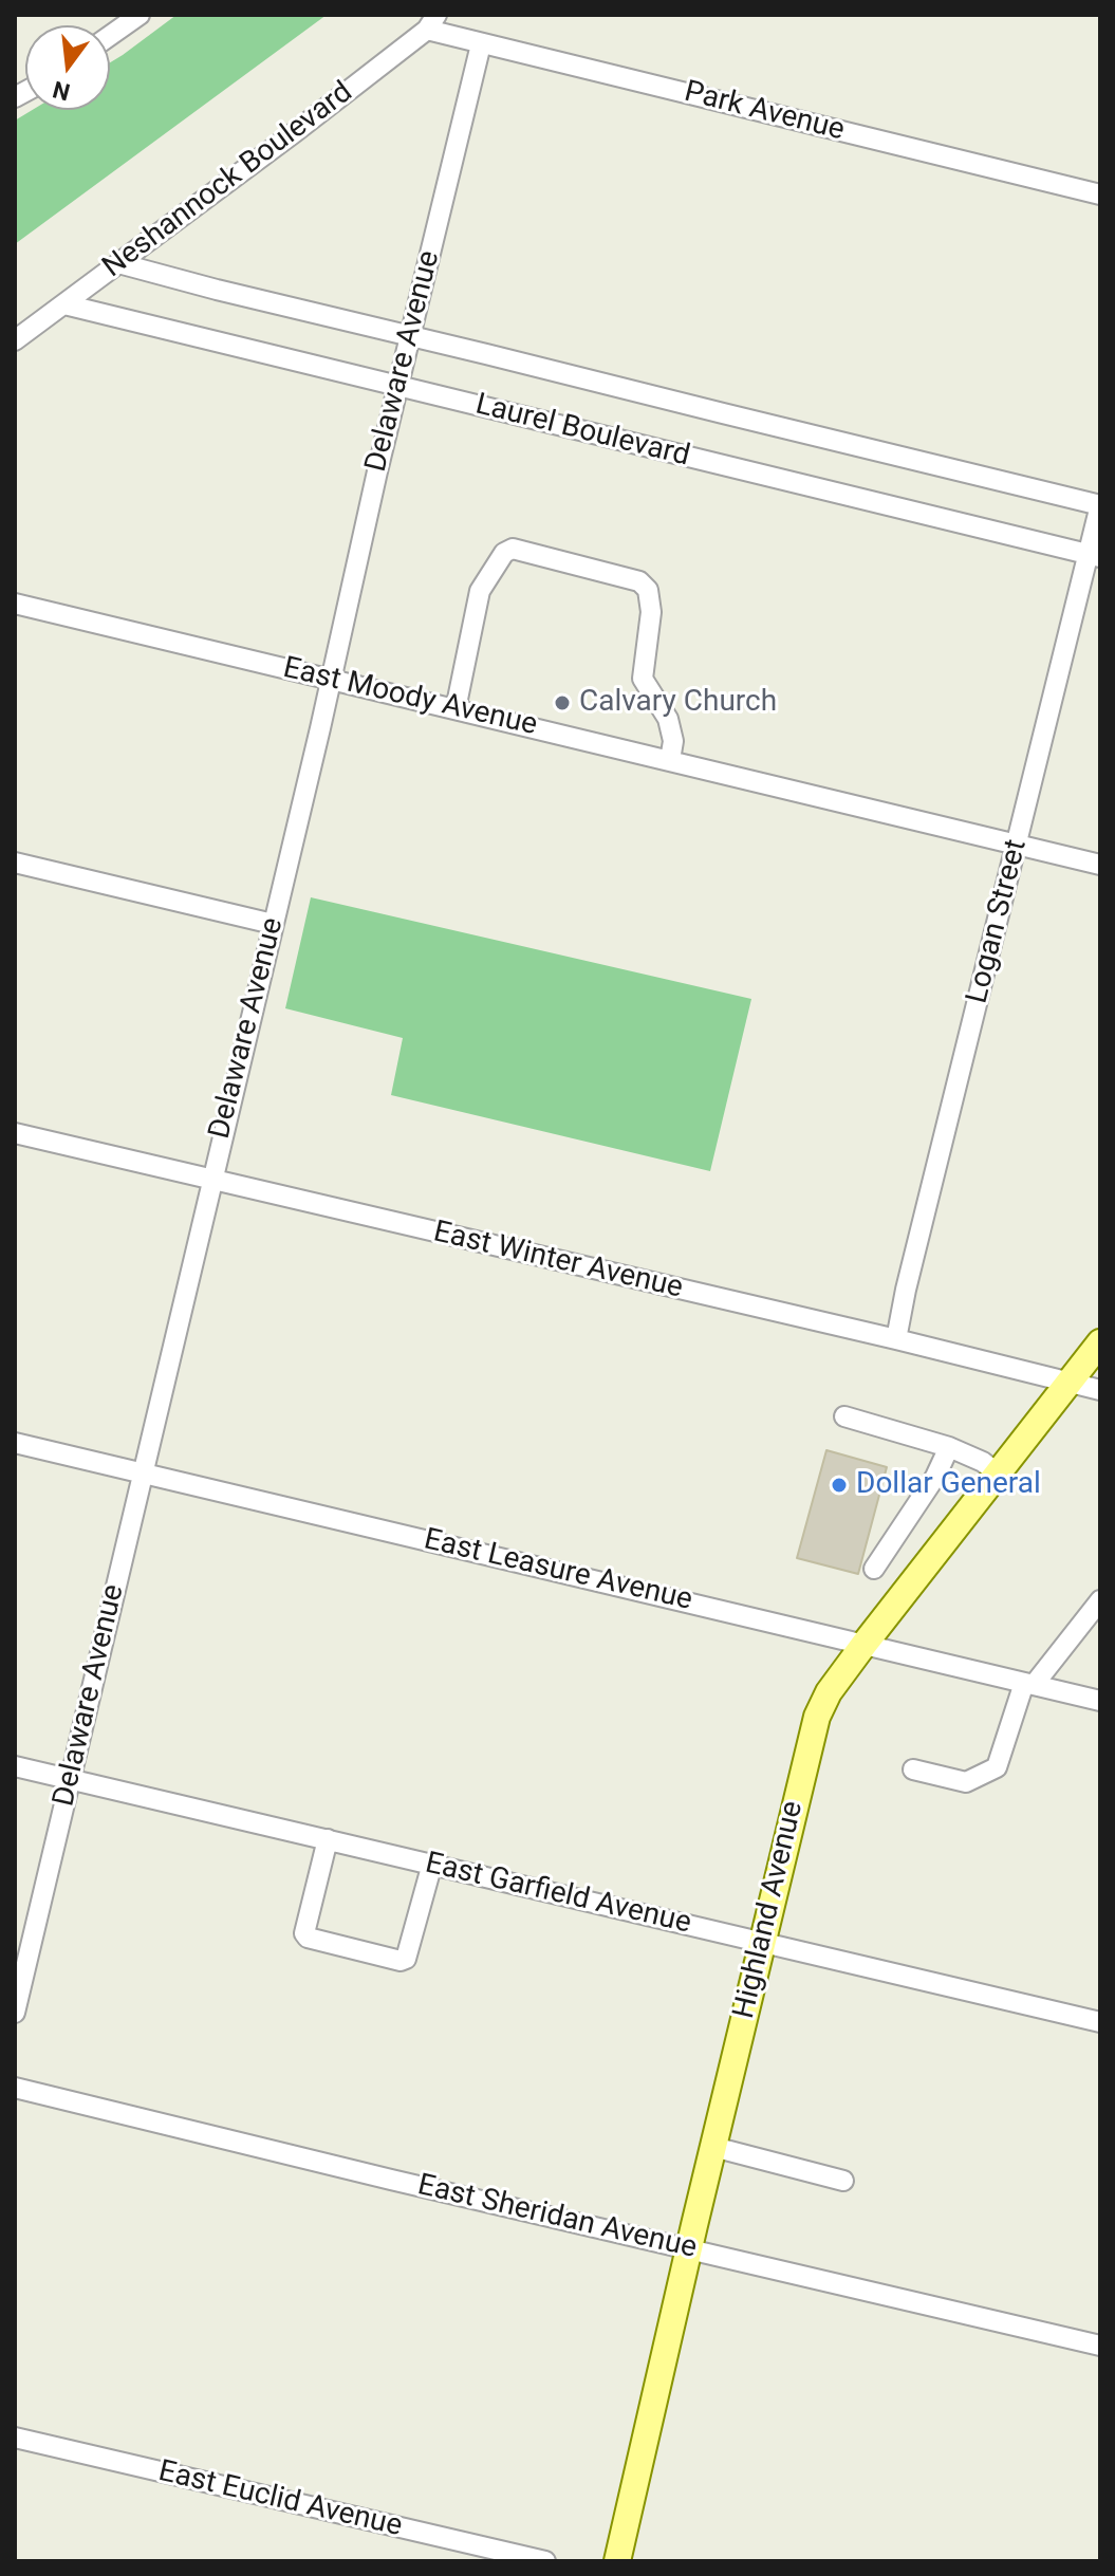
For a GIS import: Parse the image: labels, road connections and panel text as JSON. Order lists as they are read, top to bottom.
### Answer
{
  "streets": {
    "main road": ["Highland Avenue"],
    "street": [
      "Park Avenue",
      "Neshannock Boulevard",
      "Delaware Avenue",
      "Laurel Boulevard",
      "East Moody Avenue",
      "Logan Street",
      "East Winter Avenue",
      "East Leasure Avenue",
      "East Garfield Avenue",
      "East Sheridan Avenue",
      "East Euclid Avenue"
    ]
  },
  "crossings": [
    ["Park Avenue", "Neshannock Boulevard"],
    ["Park Avenue", "Delaware Avenue"],
    ["Neshannock Boulevard", "Laurel Boulevard"],
    ["Delaware Avenue", "Laurel Boulevard"],
    ["Delaware Avenue", "East Moody Avenue"],
    ["Delaware Avenue", "East Winter Avenue"],
    ["Delaware Avenue", "East Leasure Avenue"],
    ["Delaware Avenue", "East Garfield Avenue"],
    ["Laurel Boulevard", "Logan Street"],
    ["East Moody Avenue", "Logan Street"],
    ["Logan Street", "East Winter Avenue"],
    ["East Winter Avenue", "Highland Avenue"],
    ["East Leasure Avenue", "Highland Avenue"],
    ["East Garfield Avenue", "Highland Avenue"],
    ["Highland Avenue", "East Sheridan Avenue"]
  ],
  "places": ["Calvary Church", "Dollar General"],
  "north": "bottom"
}
